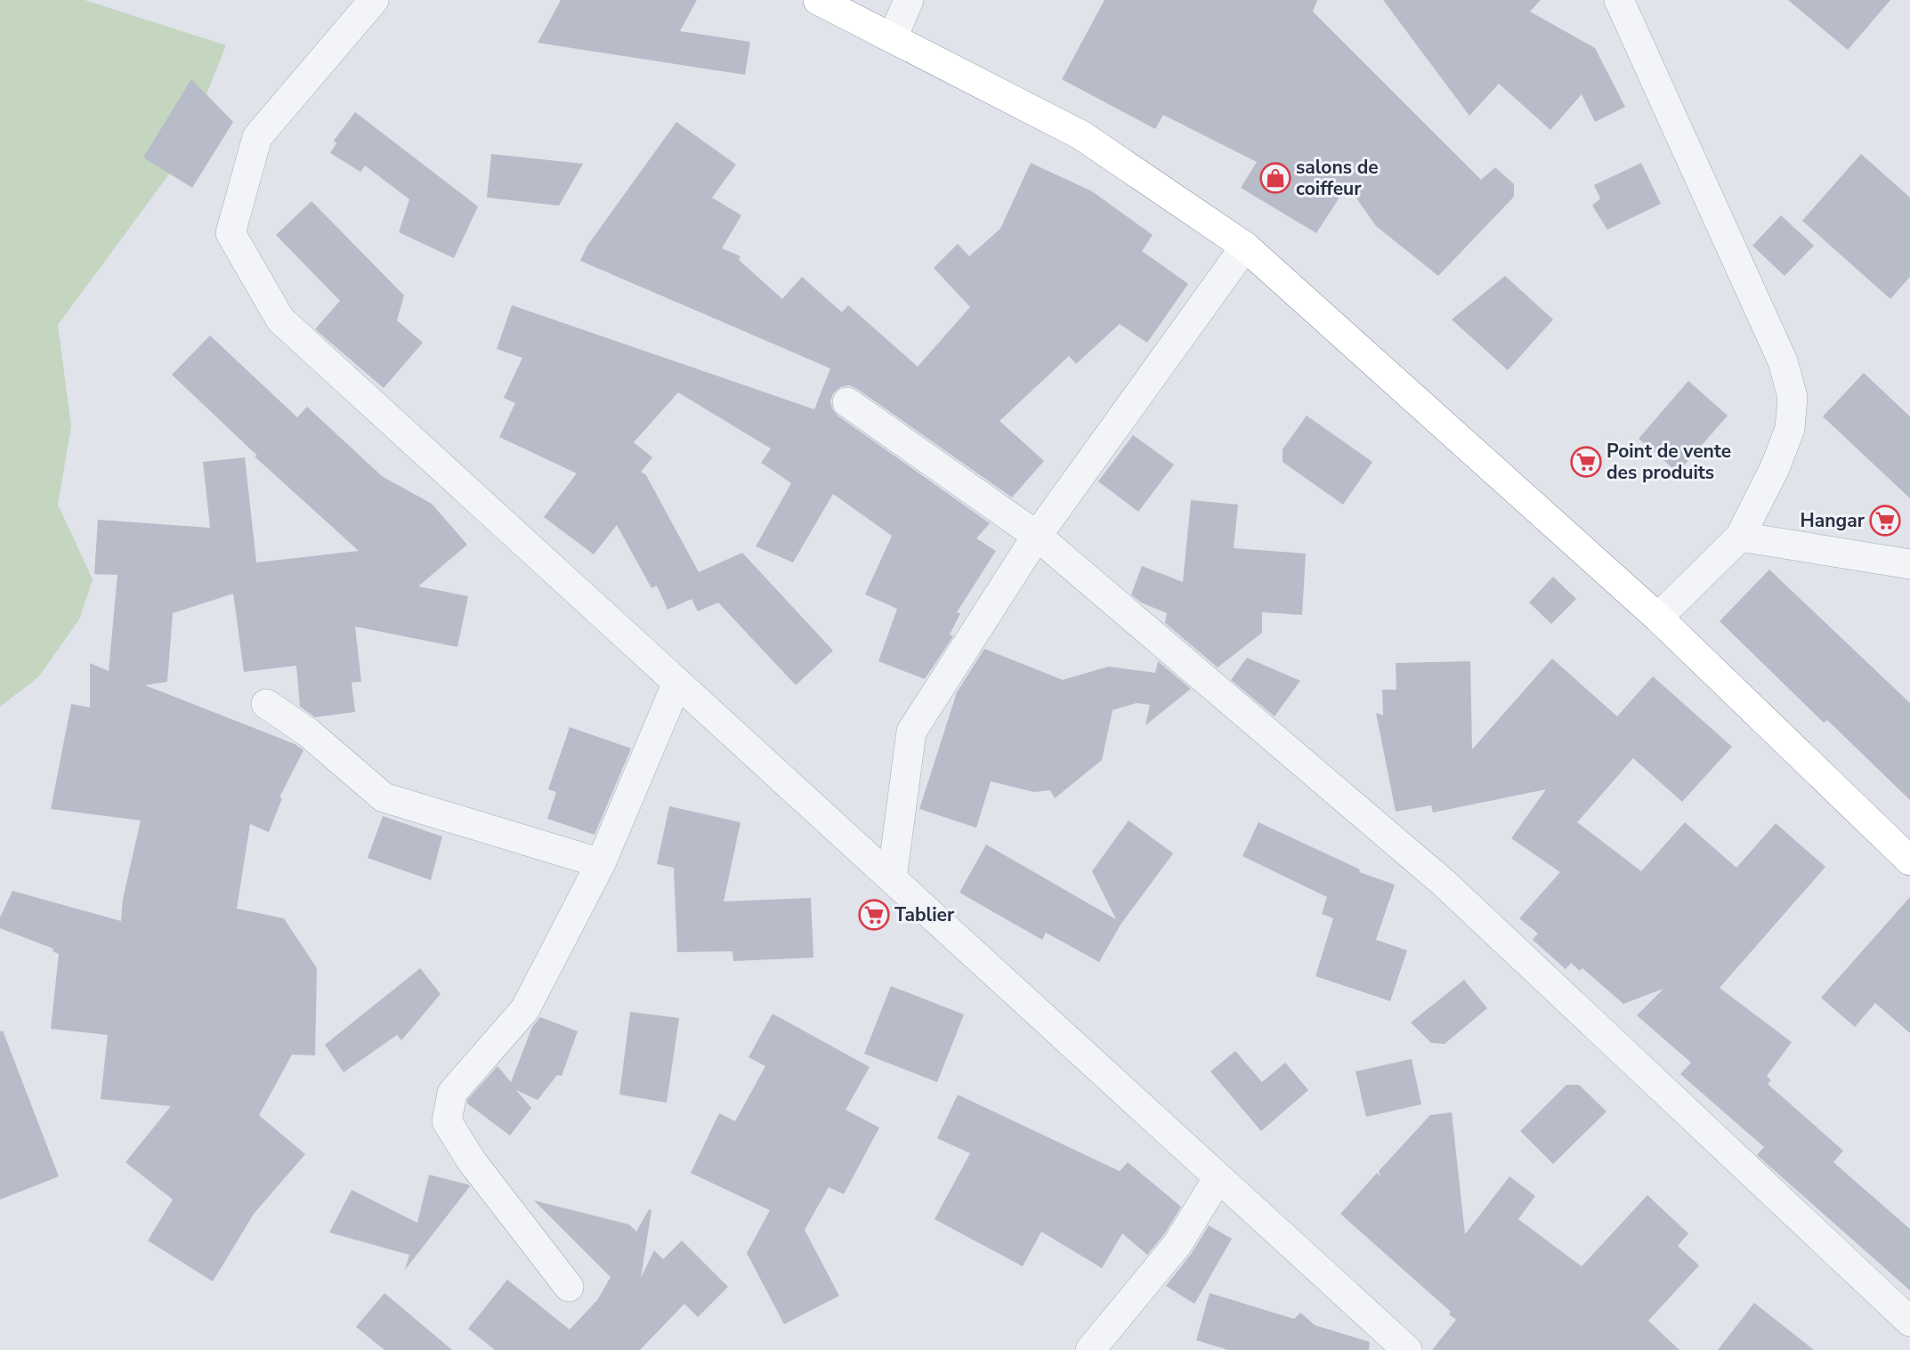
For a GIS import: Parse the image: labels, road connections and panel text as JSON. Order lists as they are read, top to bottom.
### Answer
{
  "places": {
    "shop": ["salons de coiffeur"],
    "supermarket": ["Point de vente des produits", "Hangar", "Tablier"]
  }
}
